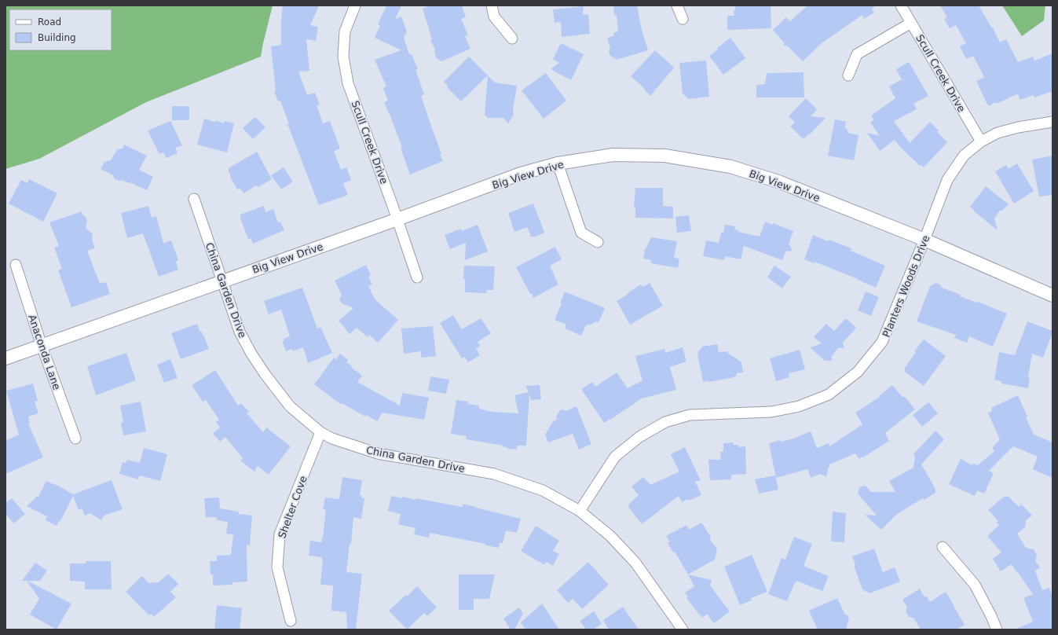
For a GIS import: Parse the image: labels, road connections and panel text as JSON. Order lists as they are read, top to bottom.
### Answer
{
  "streets": {
    "street": [
      "Scull Creek Drive",
      "Big View Drive",
      "Planters Woods Drive",
      "China Garden Drive",
      "Anaconda Lane",
      "Shelter Cove"
    ]
  },
  "crossings": [
    ["Scull Creek Drive", "Big View Drive"],
    ["Scull Creek Drive", "Planters Woods Drive"],
    ["Big View Drive", "Planters Woods Drive"],
    ["Big View Drive", "China Garden Drive"],
    ["Big View Drive", "Anaconda Lane"],
    ["Planters Woods Drive", "China Garden Drive"],
    ["China Garden Drive", "Shelter Cove"]
  ],
  "legend": ["Road", "Building"]
}
